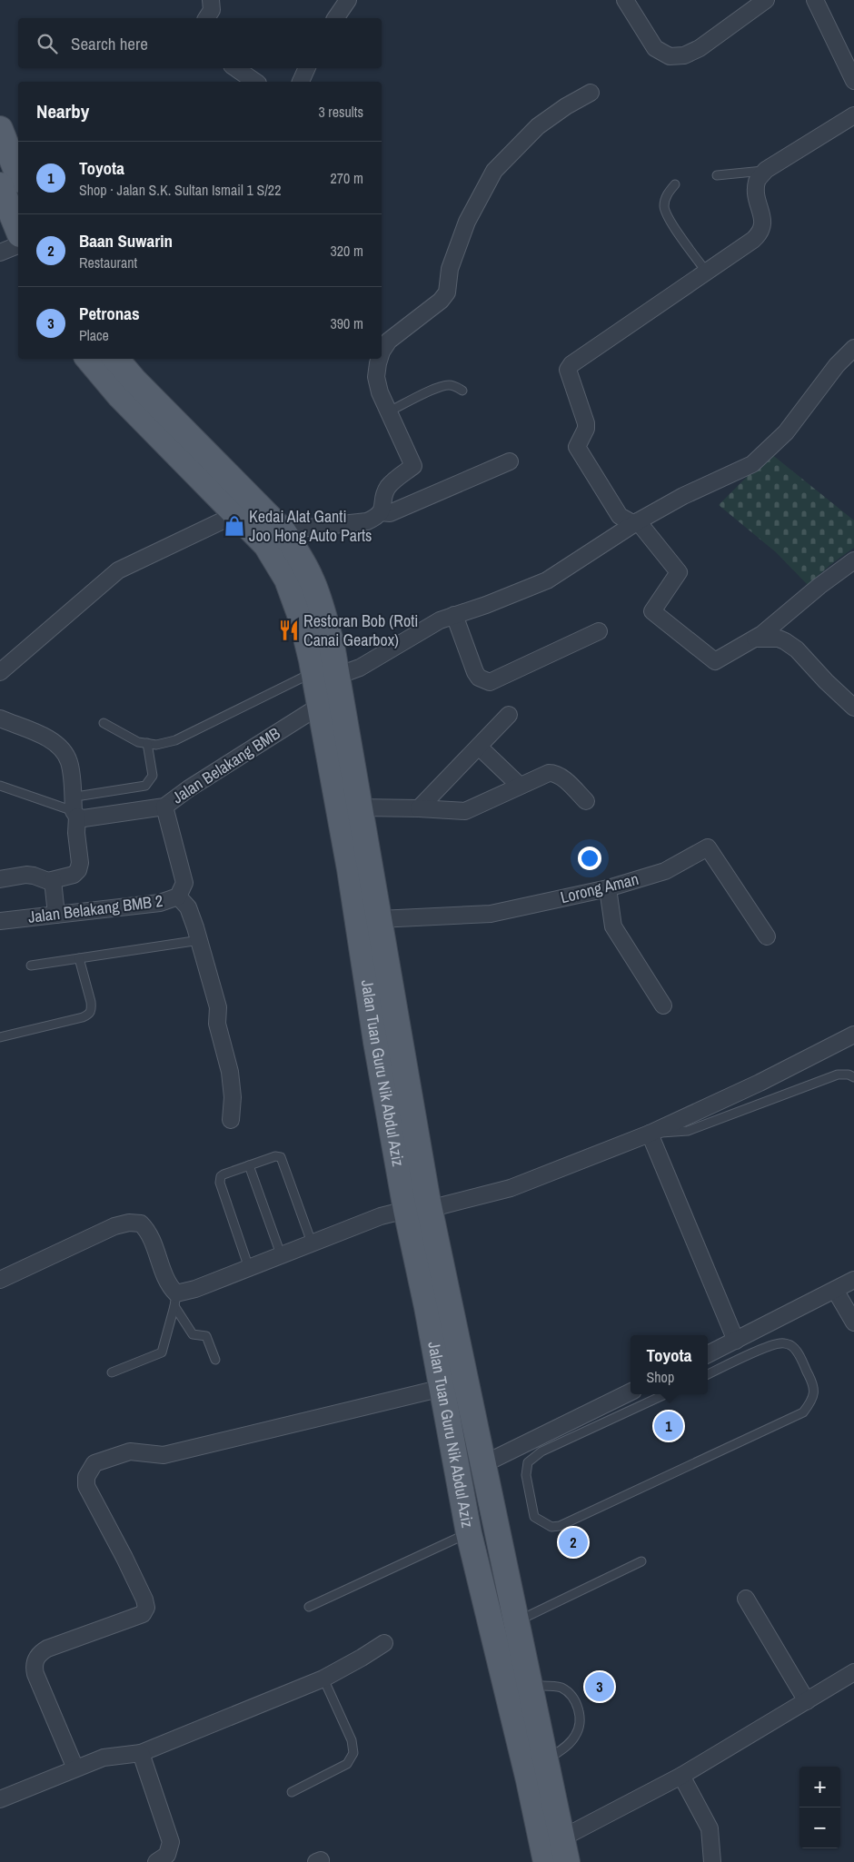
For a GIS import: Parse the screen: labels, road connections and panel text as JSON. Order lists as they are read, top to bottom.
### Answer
{
  "streets": {
    "main road": ["Jalan Tuan Guru Nik Abdul Aziz"],
    "street": ["Jalan Belakang BMB", "Lorong Aman", "Jalan Belakang BMB 2"]
  },
  "crossings": [
    ["Jalan Belakang BMB", "Jalan Belakang BMB 2"],
    ["Jalan Belakang BMB", "Jalan Tuan Guru Nik Abdul Aziz"],
    ["Lorong Aman", "Jalan Tuan Guru Nik Abdul Aziz"]
  ],
  "places": {
    "shop": ["Kedai Alat Ganti Joo Hong Auto Parts"],
    "restaurant": ["Restoran Bob (Roti Canai Gearbox)"]
  },
  "page": {
    "search": "Search here",
    "heading": ["Nearby", "3 results"],
    "list": [
      {
        "mark": "1",
        "name": "Toyota",
        "note": "Shop · Jalan S.K. Sultan Ismail 1 S/22",
        "value": "270 m"
      },
      {
        "mark": "2",
        "name": "Baan Suwarin",
        "note": "Restaurant",
        "value": "320 m"
      },
      {
        "mark": "3",
        "name": "Petronas",
        "note": "Place",
        "value": "390 m"
      }
    ],
    "popup": ["Toyota", "Shop"],
    "pins": ["1", "2", "3"],
    "map_buttons": ["+", "−"]
  }
}
